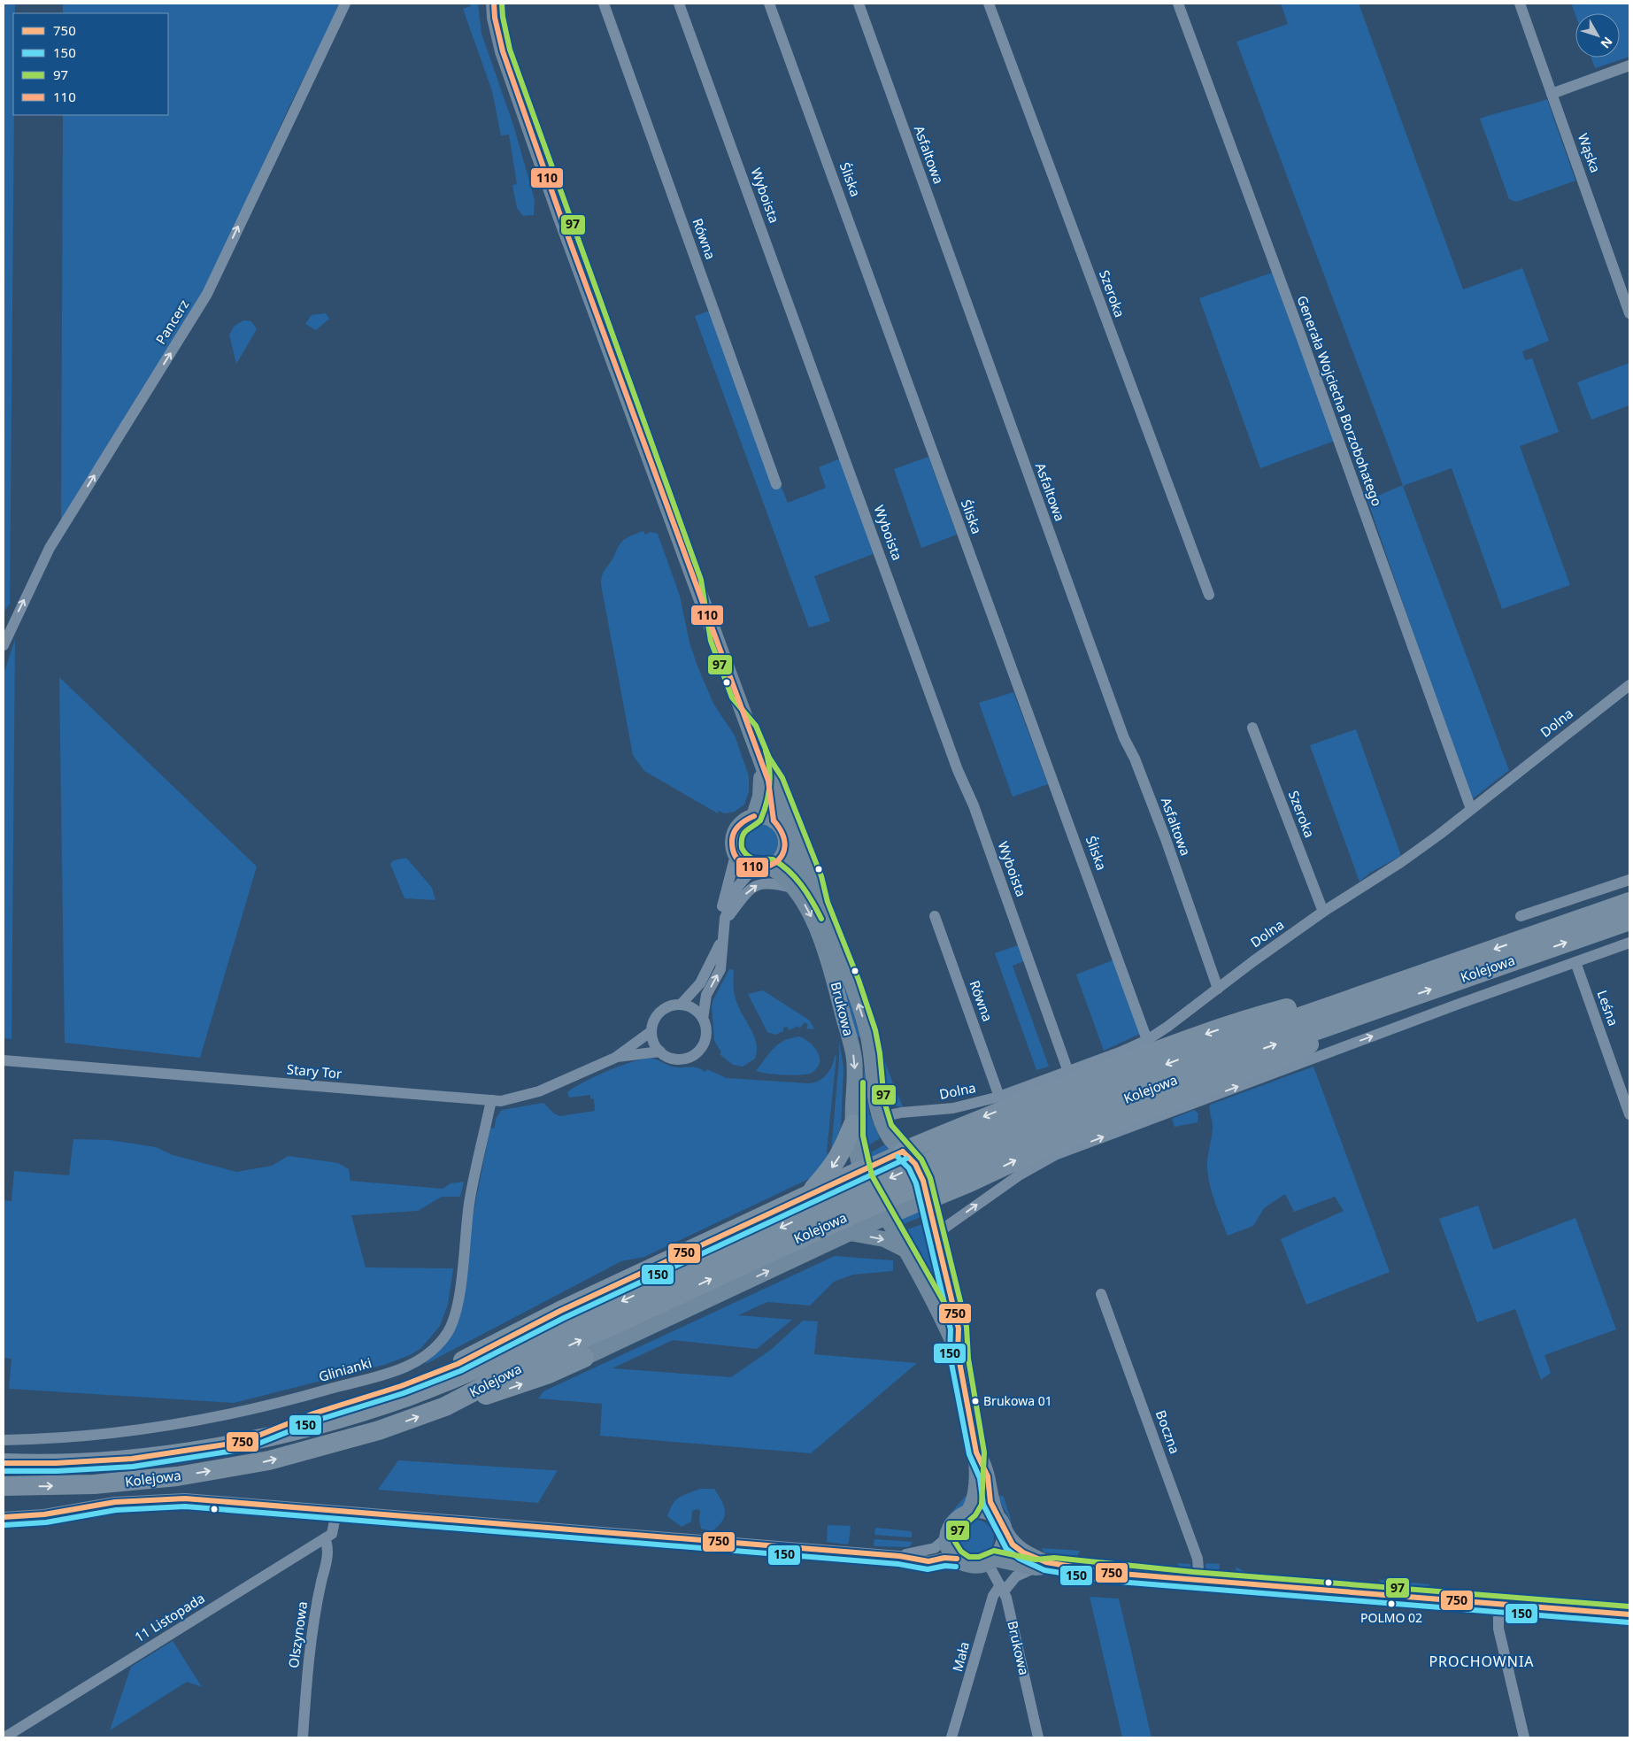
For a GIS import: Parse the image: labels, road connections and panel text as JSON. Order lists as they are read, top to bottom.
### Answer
{
  "streets": {
    "highway": ["Kolejowa"],
    "street": [
      "Wąska",
      "Asfaltowa",
      "Śliska",
      "Wyboista",
      "Równa",
      "Szeroka",
      "Pancerz",
      "Generała Wojciecha Borzobohatego",
      "Dolna",
      "Leśna",
      "Brukowa",
      "Stary Tor",
      "Glinianki",
      "Boczna",
      "11 Listopada",
      "Olszynowa",
      "Mała"
    ]
  },
  "crossings": [
    ["Asfaltowa", "Dolna"],
    ["Śliska", "Dolna"],
    ["Wyboista", "Dolna"],
    ["Równa", "Dolna"],
    ["Szeroka", "Dolna"],
    ["Generała Wojciecha Borzobohatego", "Dolna"],
    ["Dolna", "Brukowa"],
    ["Kolejowa", "Leśna"],
    ["Brukowa", "Mała"],
    ["Stary Tor", "Glinianki"],
    ["11 Listopada", "Olszynowa"]
  ],
  "one_way": ["Pancerz"],
  "districts": ["PROCHOWNIA"],
  "places": ["Brukowa 01", "POLMO 02"],
  "lines": [
    "transit line 97",
    "transit line 110",
    "transit line 750",
    "transit line 150"
  ],
  "legend": [
    "750",
    "150",
    "97",
    "110"
  ],
  "north": "bottom right"
}
